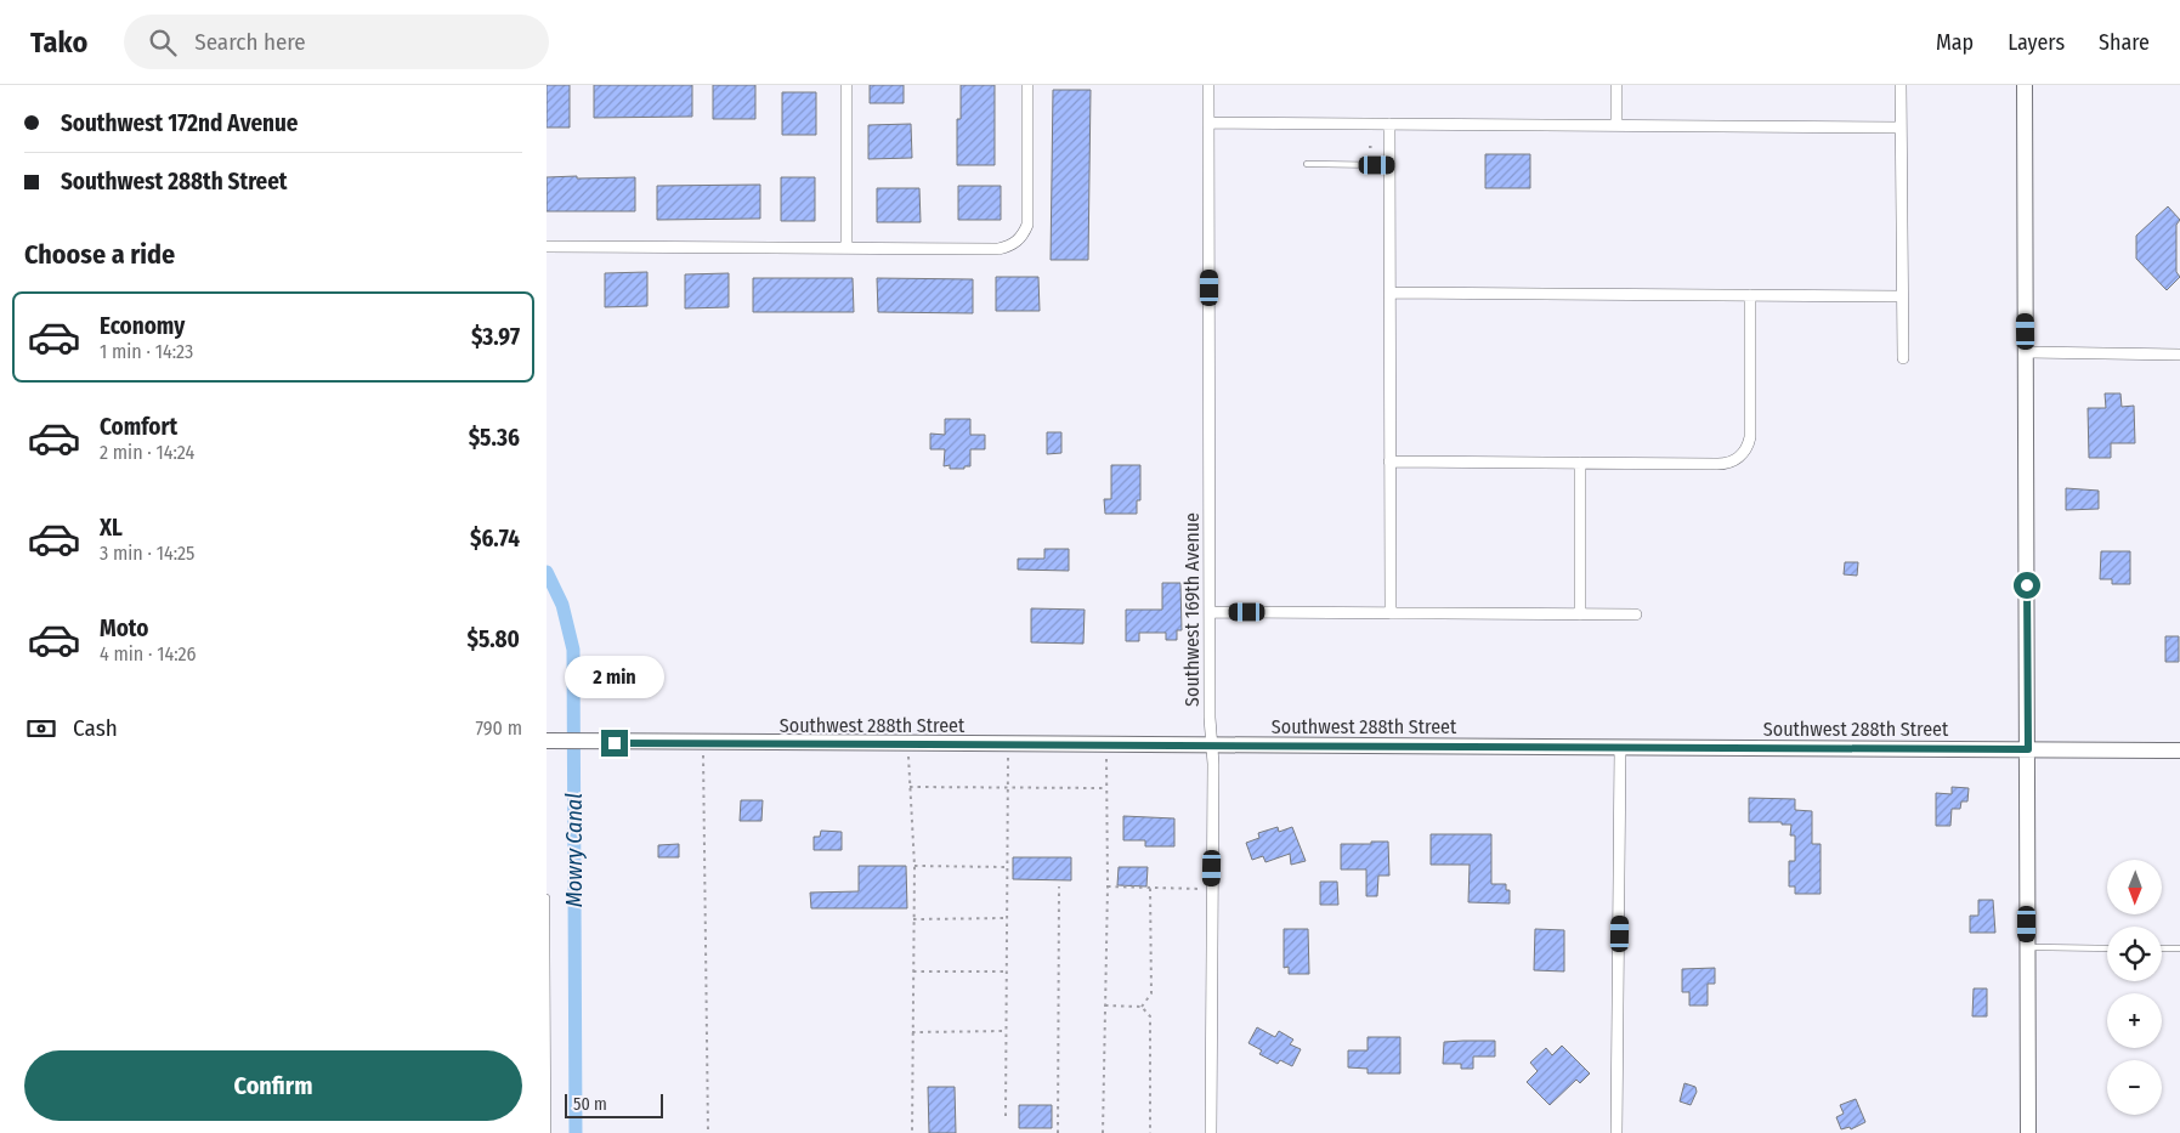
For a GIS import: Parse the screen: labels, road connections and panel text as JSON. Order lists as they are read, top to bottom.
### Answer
{
  "streets": {
    "street": ["Southwest 169th Avenue", "Southwest 288th Street"]
  },
  "crossings": [
    ["Southwest 169th Avenue", "Southwest 288th Street"]
  ],
  "water": ["Mowry Canal"],
  "scale_bar": "50 m",
  "north": "bottom",
  "page": {
    "header": "Tako",
    "search": "Search here",
    "nav": ["Map", "Layers", "Share"],
    "banner": ["Southwest 172nd Avenue", "Southwest 288th Street"],
    "heading": "Choose a ride",
    "list": [
      {
        "name": "Economy",
        "note": "1 min · 14:23",
        "value": "$3.97"
      },
      {
        "name": "Comfort",
        "note": "2 min · 14:24",
        "value": "$5.36"
      },
      {
        "name": "XL",
        "note": "3 min · 14:25",
        "value": "$6.74"
      },
      {
        "name": "Moto",
        "note": "4 min · 14:26",
        "value": "$5.80"
      }
    ],
    "bubble": "2 min",
    "pay": ["Cash", "790 m"],
    "map_buttons": ["+", "−"],
    "buttons": "Confirm",
    "scale": "50 m"
  }
}
